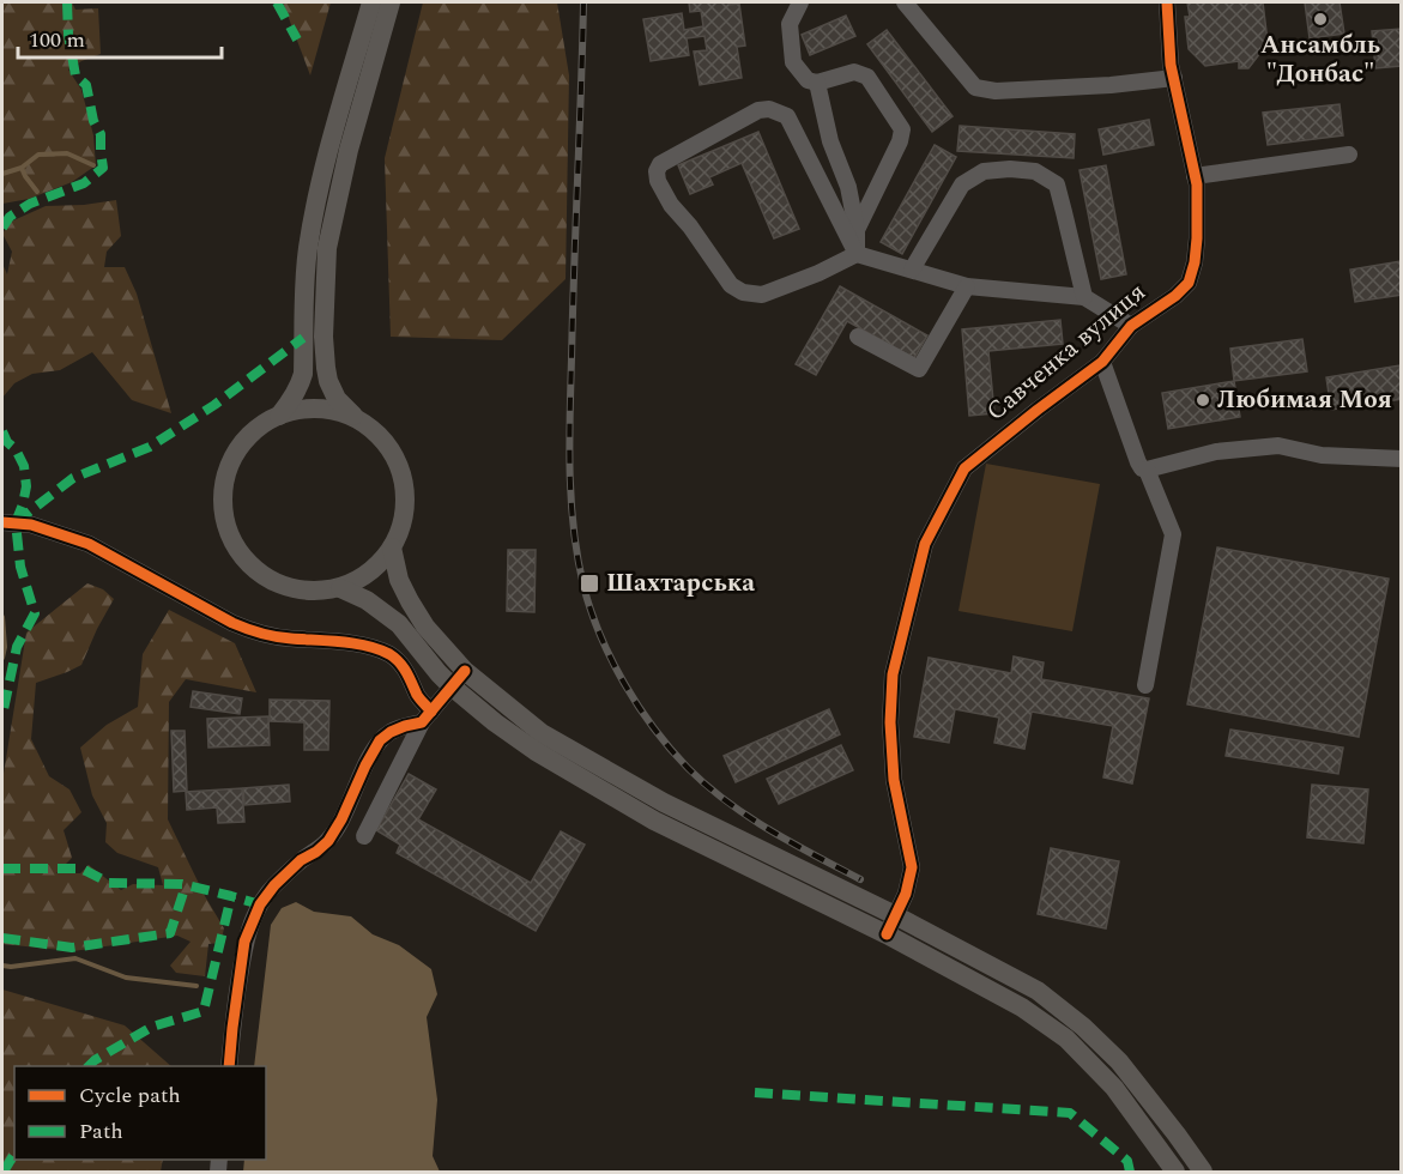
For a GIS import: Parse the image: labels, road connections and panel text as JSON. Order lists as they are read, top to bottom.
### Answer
{
  "streets": {
    "street": ["Савченка вулиця"]
  },
  "places": {
    "other": ["Ансамбль \"Донбас\"", "Любимая Моя"],
    "transit": ["Шахтарська"]
  },
  "legend": ["Cycle path", "Path"],
  "scale_bar": "100 m"
}
